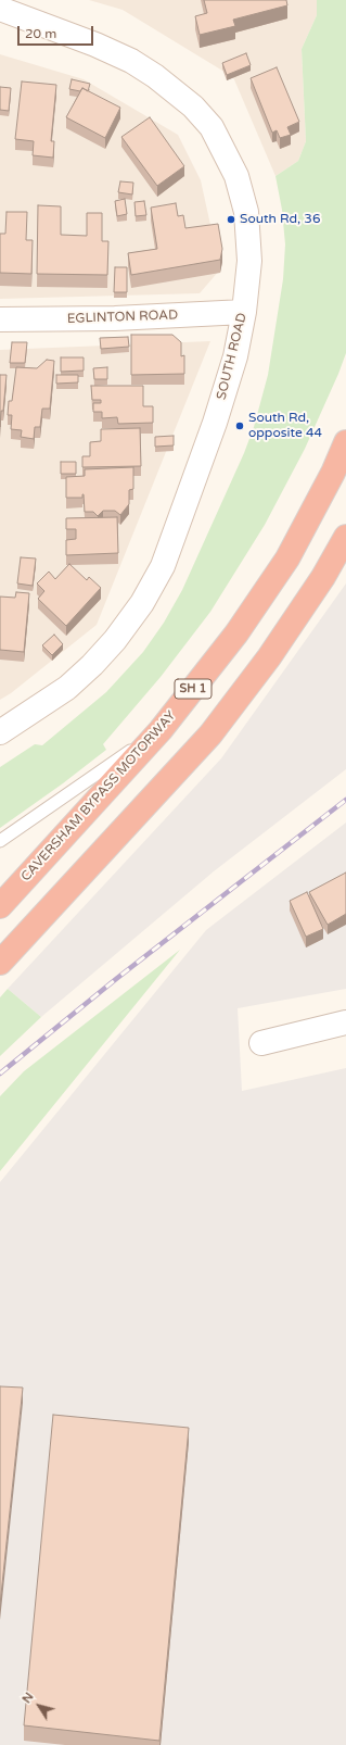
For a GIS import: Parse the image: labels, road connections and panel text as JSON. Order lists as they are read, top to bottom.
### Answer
{
  "streets": {
    "highway": ["SH 1", "CAVERSHAM BYPASS MOTORWAY"],
    "main road": ["EGLINTON ROAD", "SOUTH ROAD"]
  },
  "crossings": [
    ["EGLINTON ROAD", "SOUTH ROAD"]
  ],
  "places": ["South Rd, 36", "South Rd, opposite 44"],
  "scale_bar": "20 m",
  "north": "top left"
}
